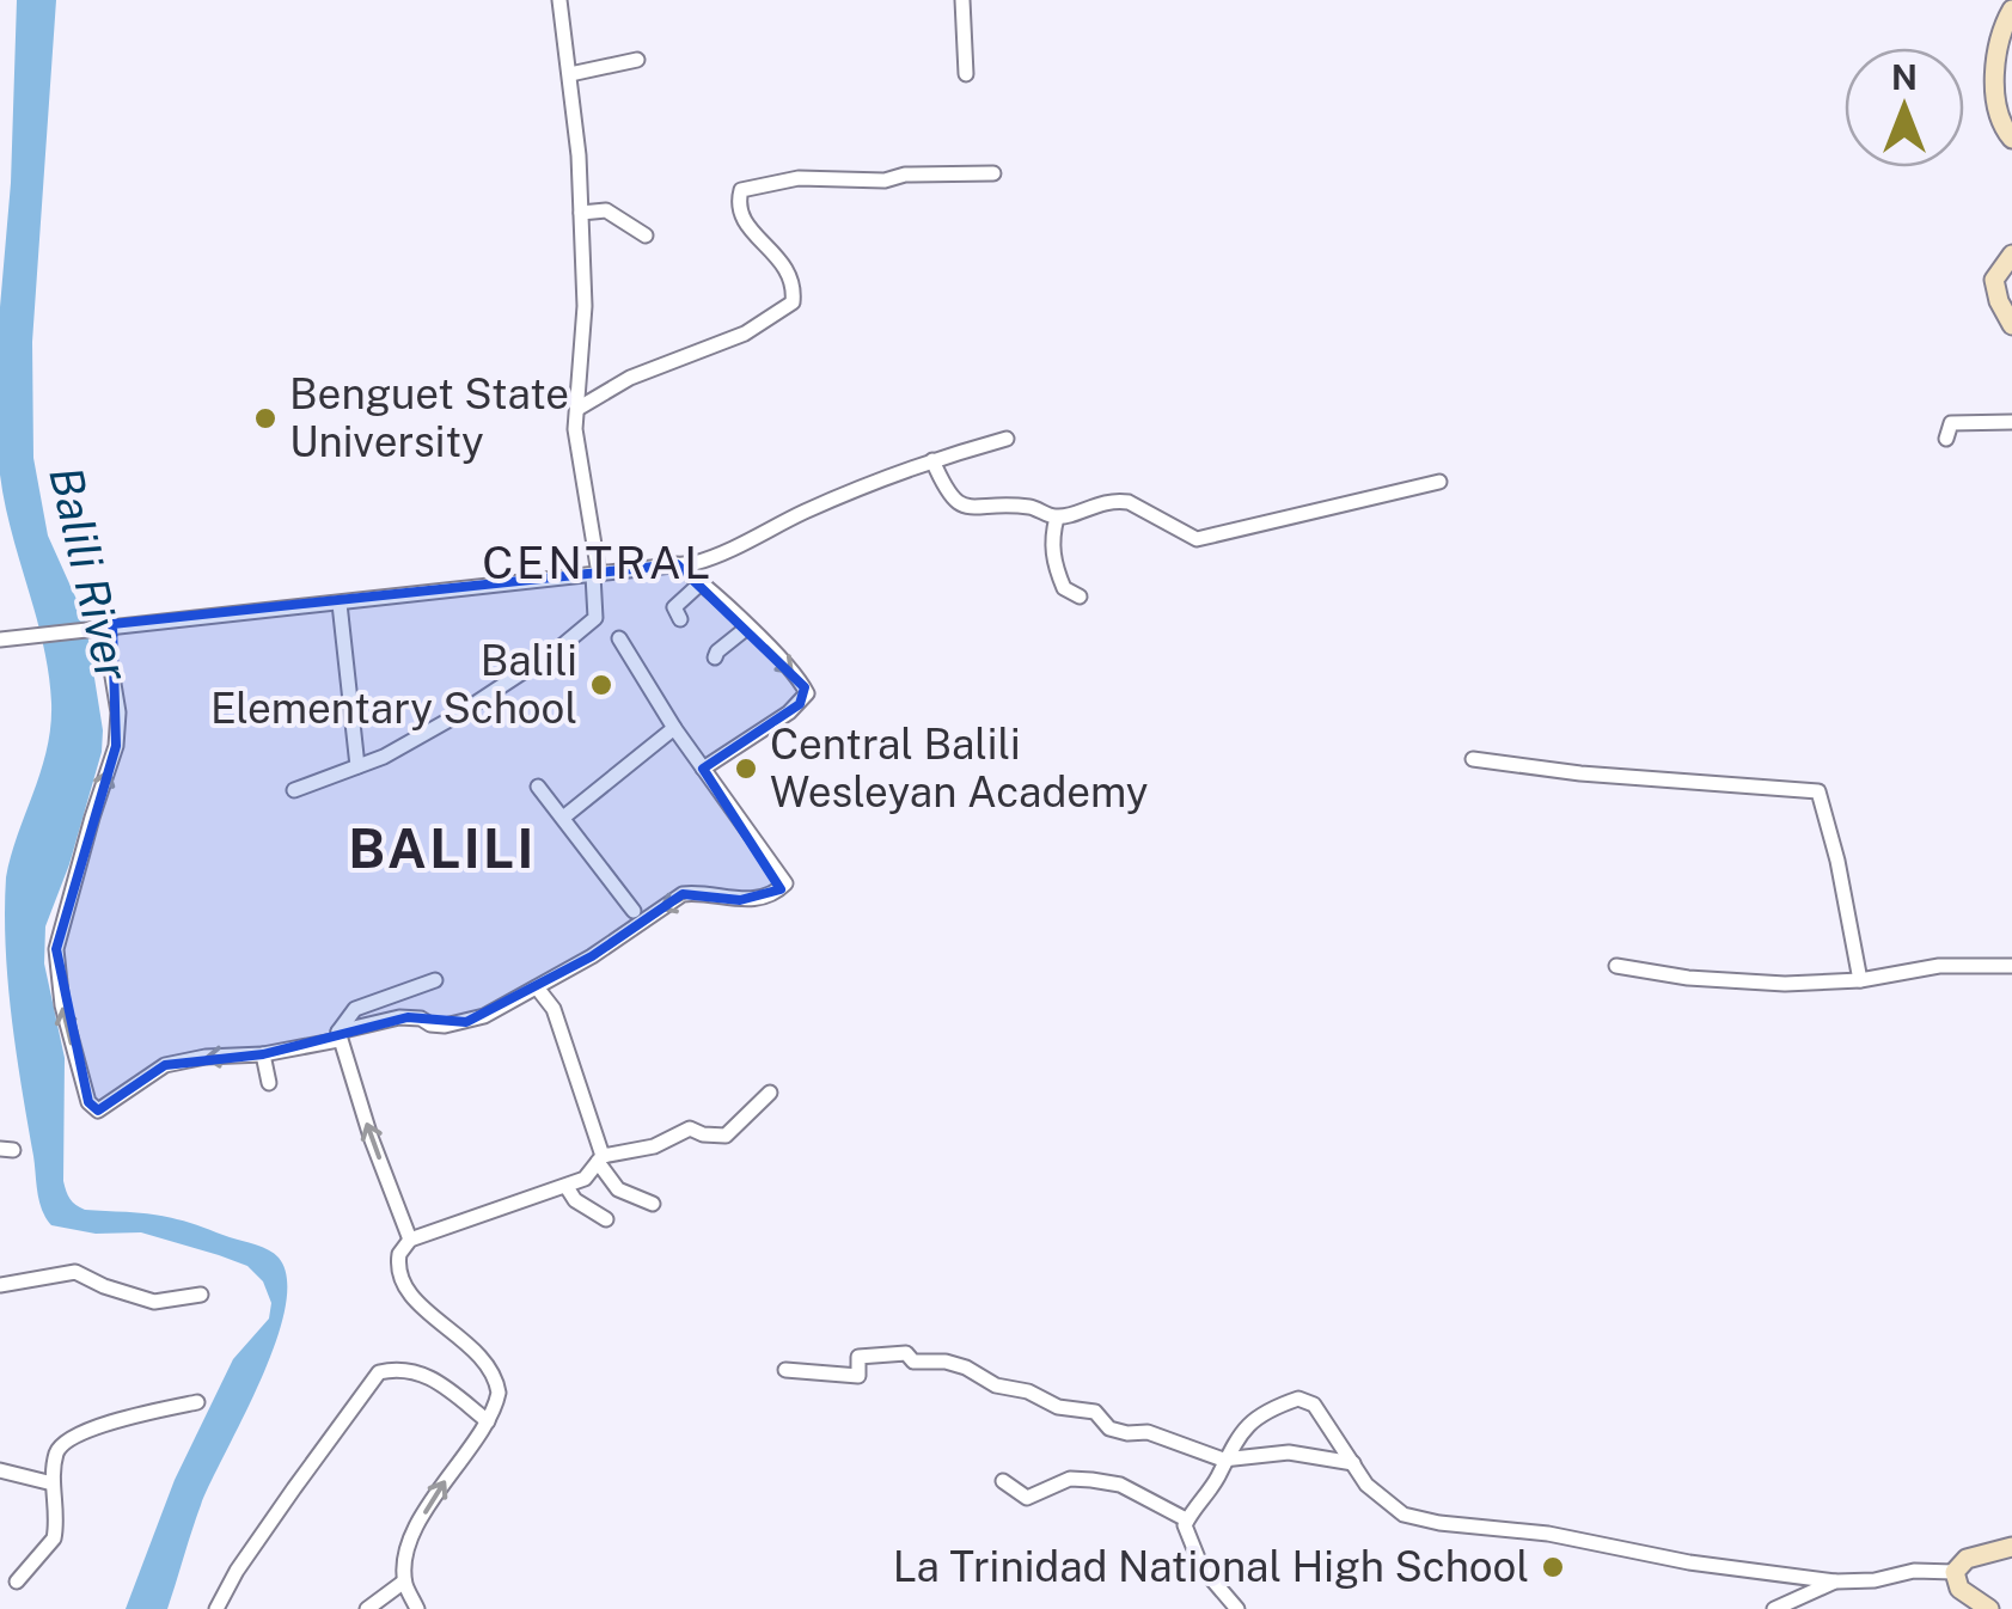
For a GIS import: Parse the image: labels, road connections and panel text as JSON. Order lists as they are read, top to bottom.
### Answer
{
  "districts": ["CENTRAL", "BALILI"],
  "water": ["Balili River"],
  "places": [
    "Benguet State University",
    "Balili Elementary School",
    "Central Balili Wesleyan Academy",
    "La Trinidad National High School"
  ],
  "north": "top"
}
